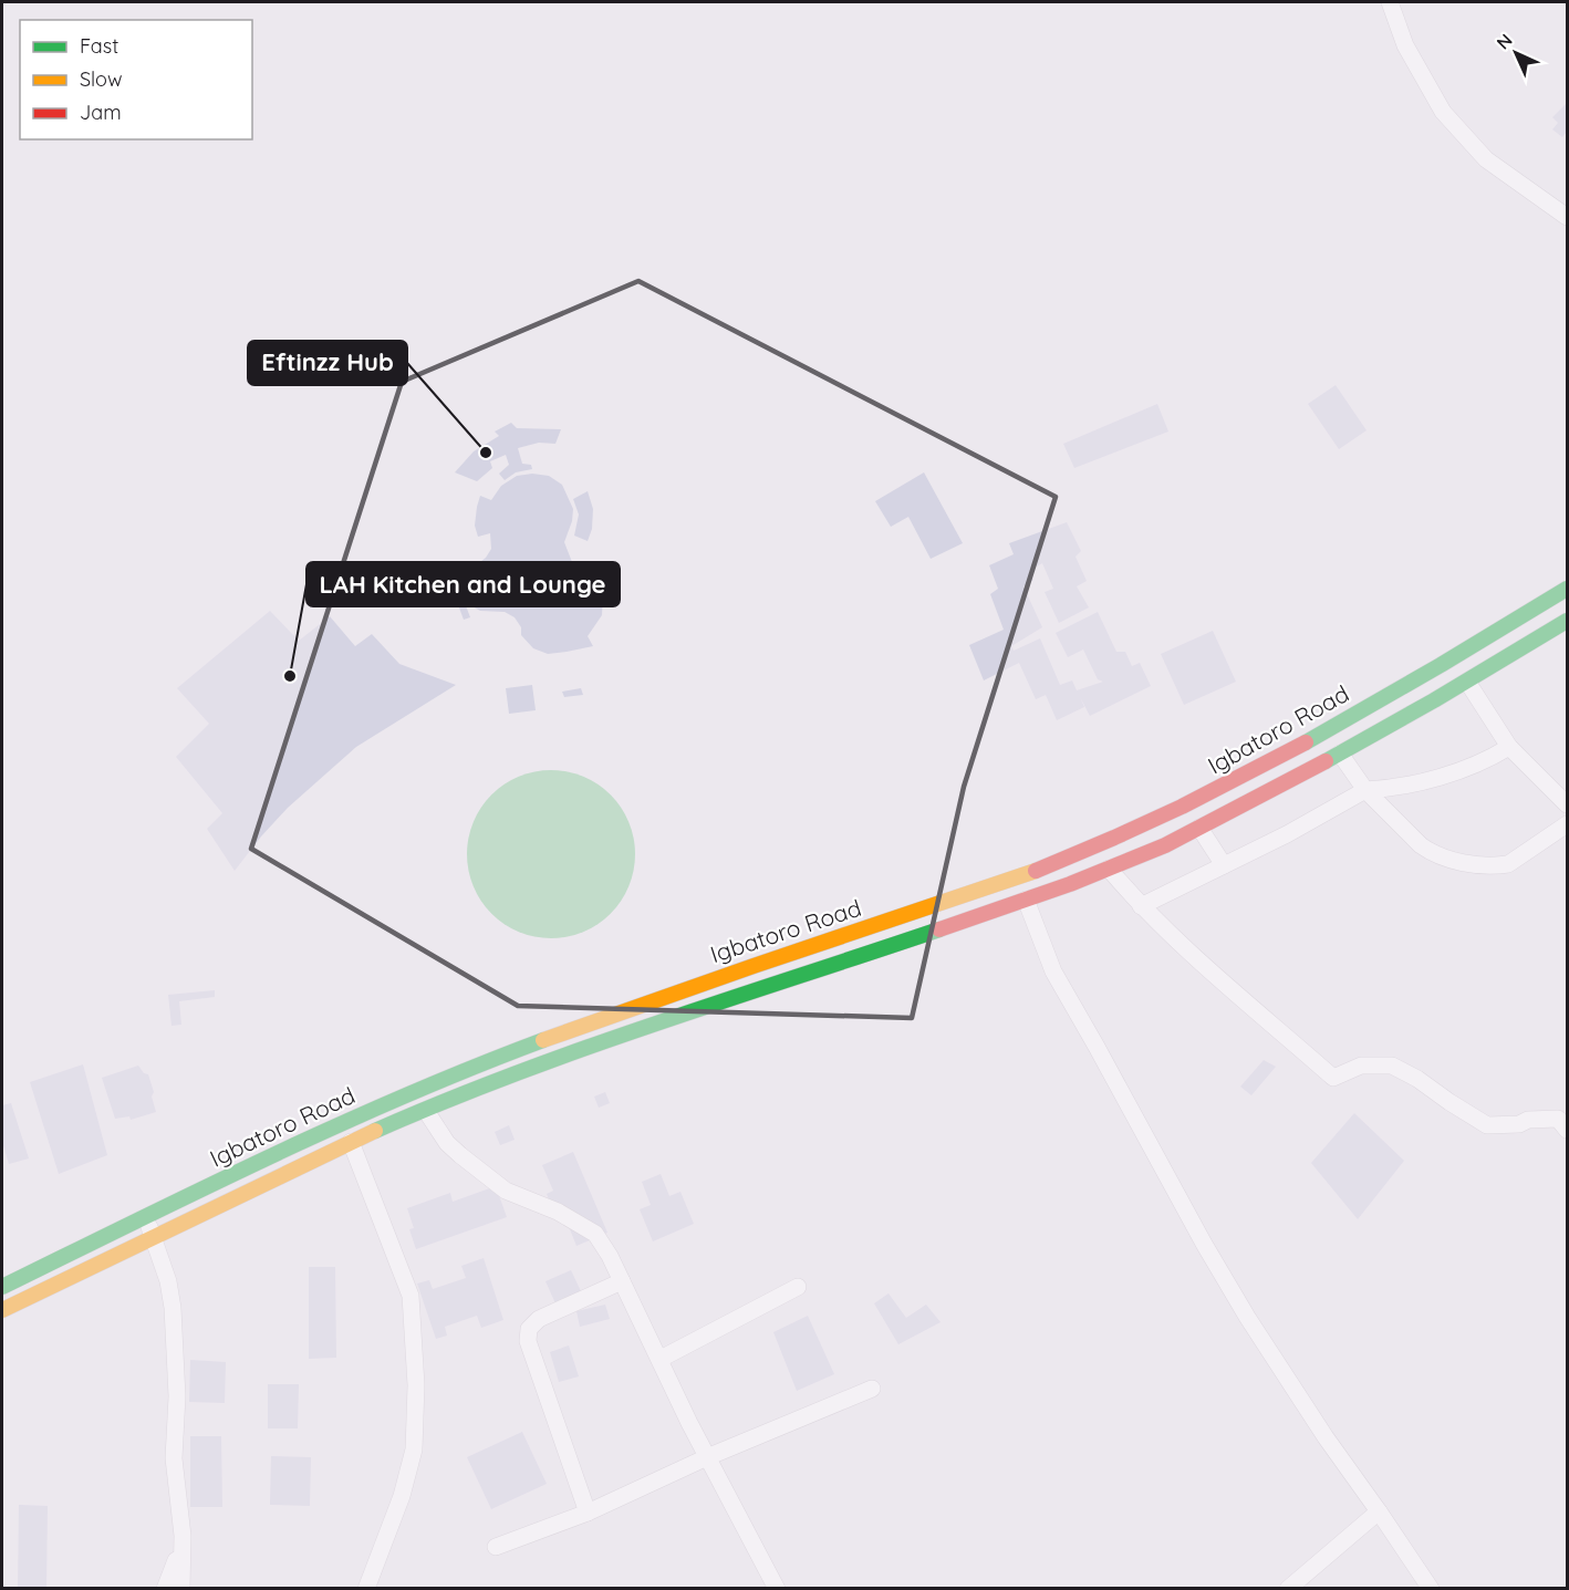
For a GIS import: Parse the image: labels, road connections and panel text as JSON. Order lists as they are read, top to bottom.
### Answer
{
  "streets": {
    "street": ["Igbatoro Road"]
  },
  "places": ["Eftinzz Hub", "LAH Kitchen and Lounge"],
  "legend": ["Fast", "Slow", "Jam"],
  "north": "top left"
}
